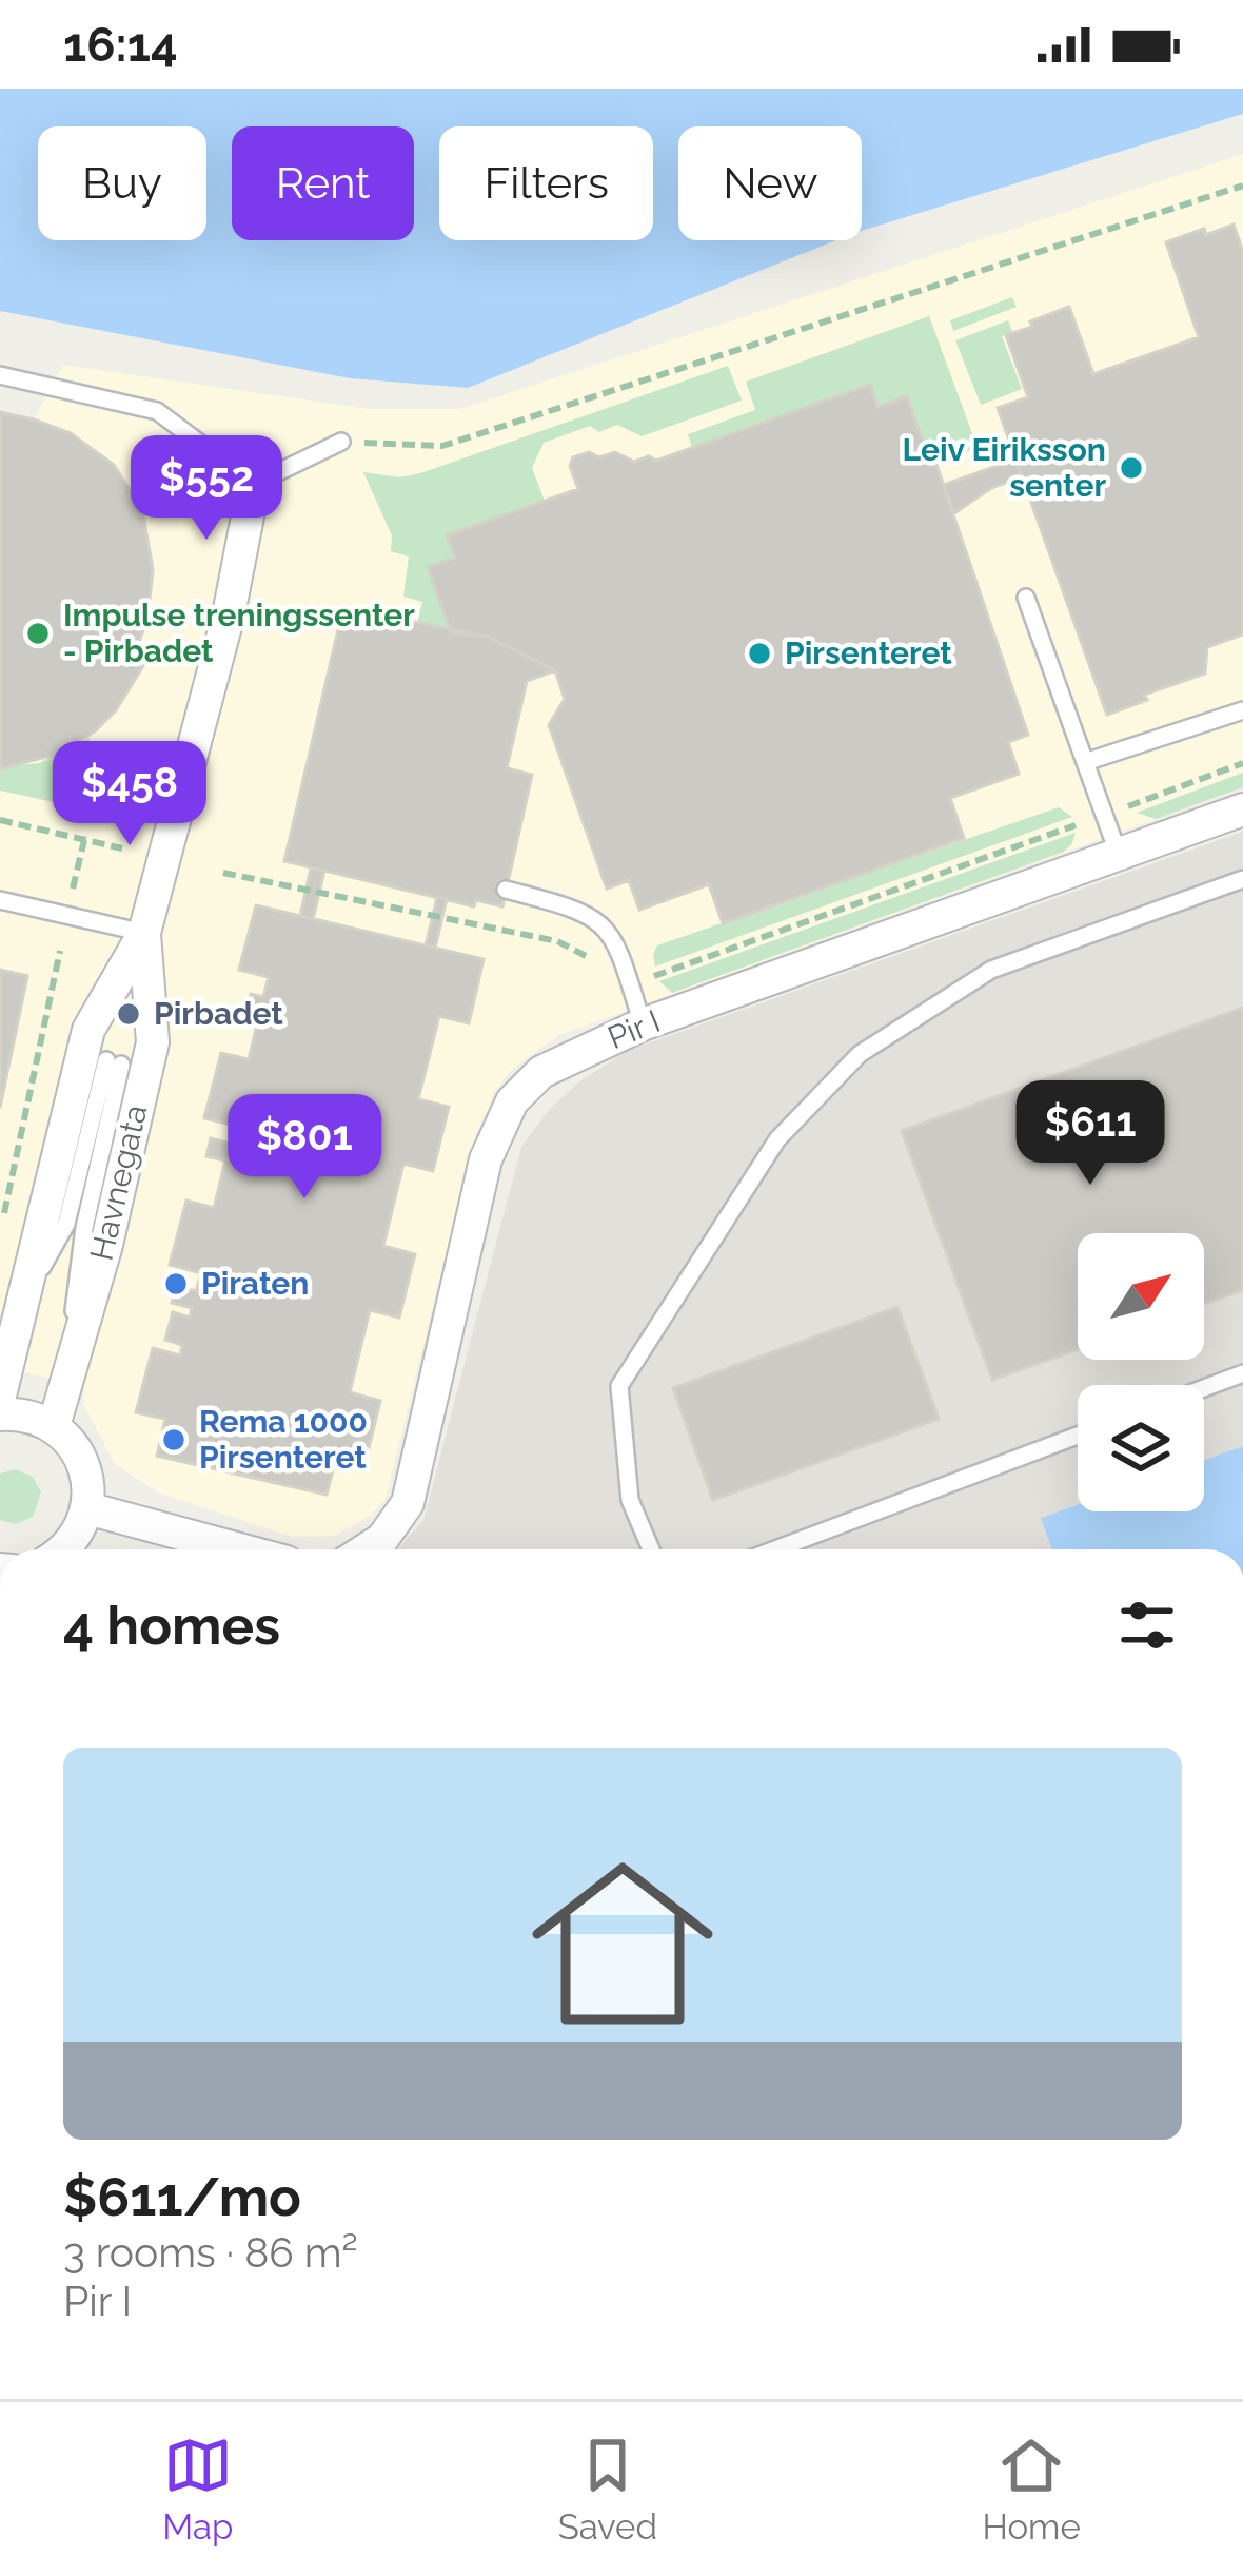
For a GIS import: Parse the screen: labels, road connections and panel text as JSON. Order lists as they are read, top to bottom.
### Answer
{
  "streets": {
    "street": ["Pir I", "Havnegata"]
  },
  "places": [
    "Leiv Eiriksson senter",
    "Impulse treningssenter - Pirbadet",
    "Pirsenteret",
    "Pirbadet",
    "Piraten",
    "Rema 1000 Pirsenteret"
  ],
  "north": "top right",
  "page": {
    "status": "16:14",
    "chip": [
      "Buy",
      "Rent",
      "Filters",
      "New"
    ],
    "price": [
      "$552",
      "$458",
      "$611",
      "$801"
    ],
    "heading": "4 homes",
    "list": [
      {
        "name": "$611/mo",
        "note": "3 rooms · 86 m² · Pir I"
      }
    ],
    "tabs": ["Map", "Saved", "Home"]
  }
}
